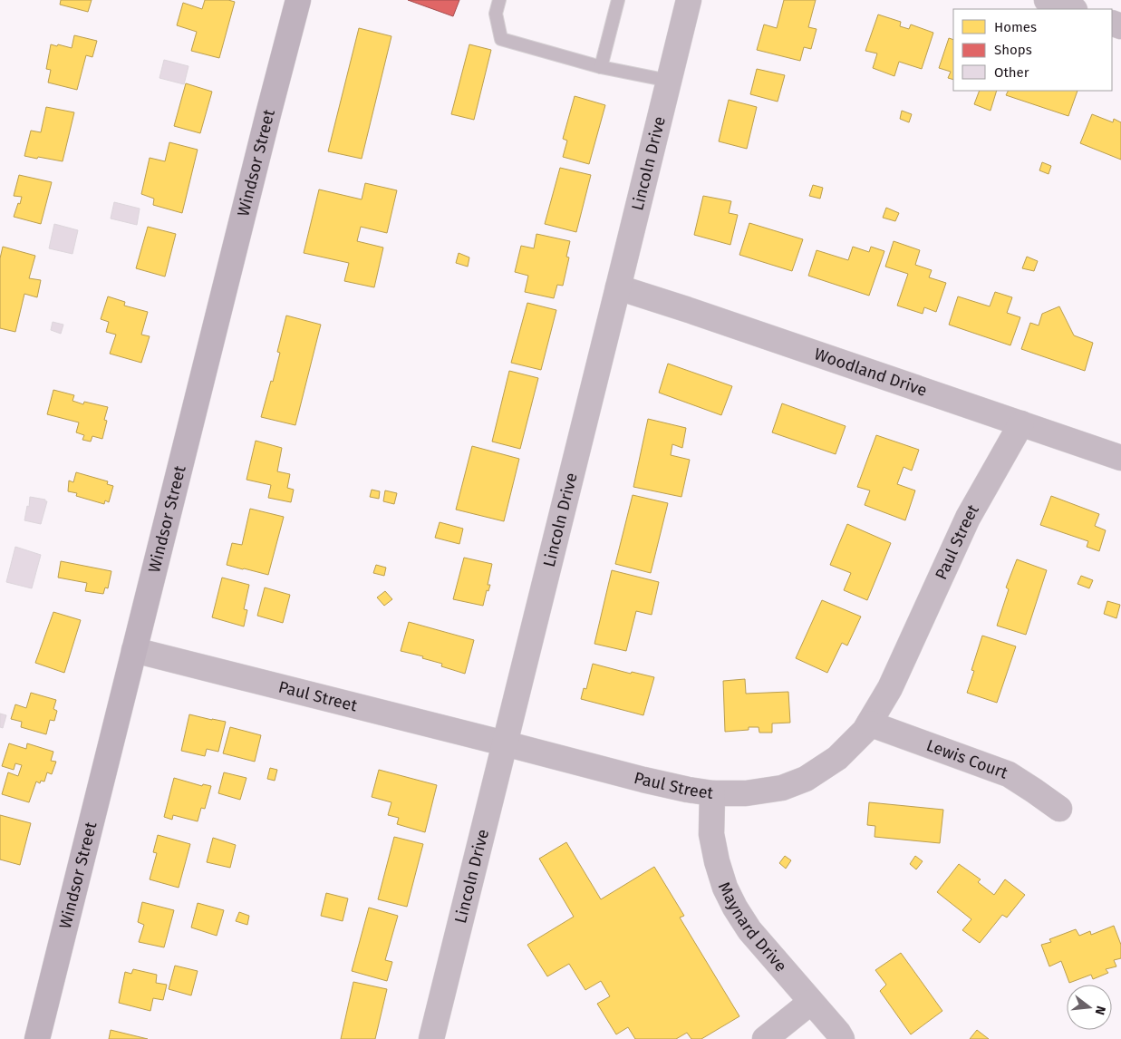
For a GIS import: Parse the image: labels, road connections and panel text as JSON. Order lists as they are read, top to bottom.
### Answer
{
  "streets": {
    "main road": ["Windsor Street"],
    "street": [
      "Lincoln Drive",
      "Woodland Drive",
      "Paul Street",
      "Lewis Court",
      "Maynard Drive"
    ]
  },
  "crossings": [
    ["Windsor Street", "Paul Street"],
    ["Lincoln Drive", "Woodland Drive"],
    ["Lincoln Drive", "Paul Street"],
    ["Woodland Drive", "Paul Street"],
    ["Paul Street", "Lewis Court"],
    ["Paul Street", "Maynard Drive"]
  ],
  "legend": ["Homes", "Shops", "Other"],
  "north": "right"
}
